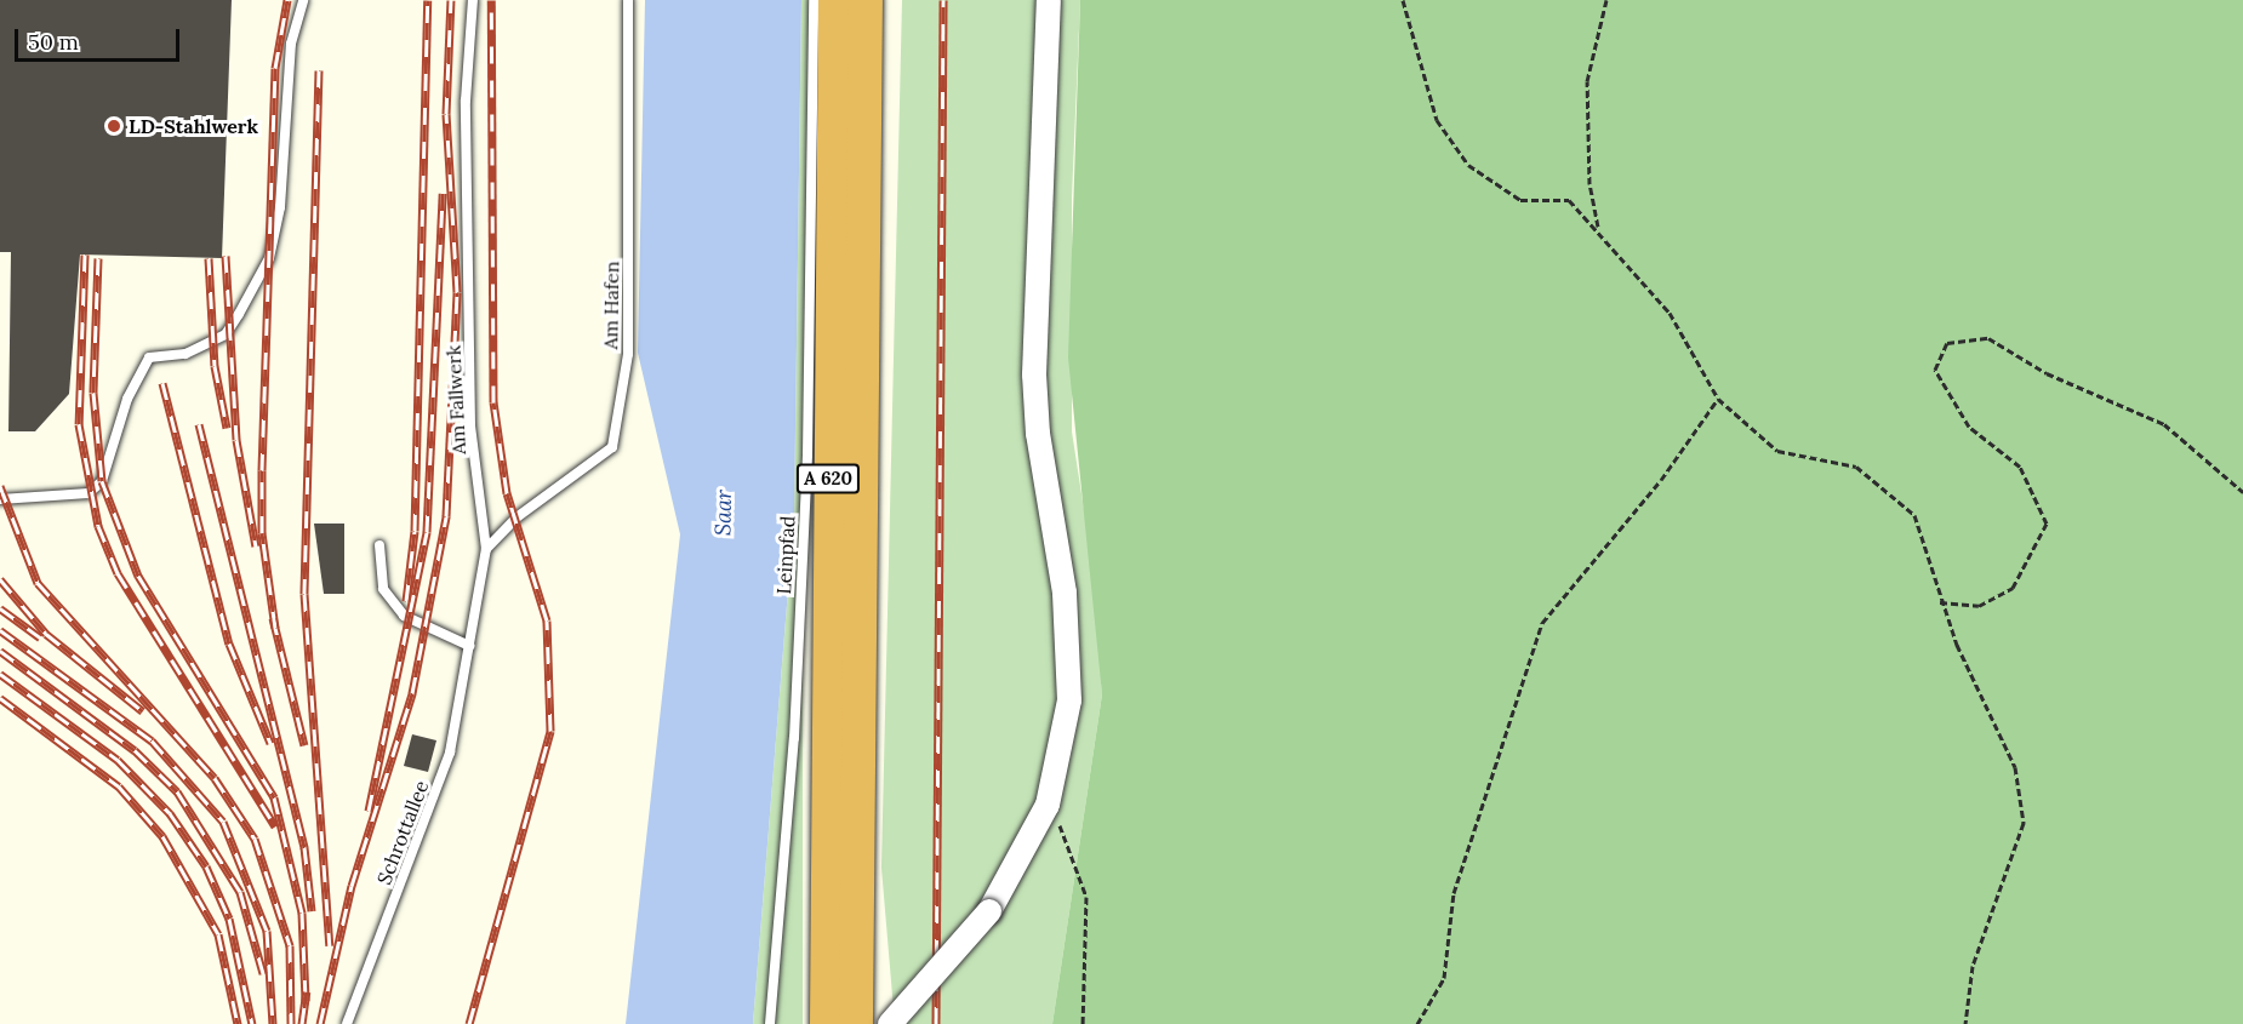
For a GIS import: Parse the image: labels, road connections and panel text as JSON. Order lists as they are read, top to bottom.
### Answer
{
  "streets": {
    "highway": ["A 620"],
    "lane": [
      "Am Hafen",
      "Am Fallwerk",
      "Leinpfad",
      "Schrottallee"
    ]
  },
  "crossings": [
    ["Am Hafen", "Am Fallwerk"],
    ["Am Fallwerk", "Schrottallee"]
  ],
  "water": ["Saar"],
  "places": ["LD-Stahlwerk"],
  "scale_bar": "50 m"
}
